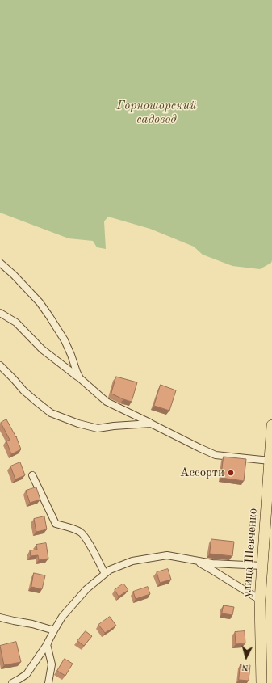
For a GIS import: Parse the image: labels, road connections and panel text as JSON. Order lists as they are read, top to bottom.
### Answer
{
  "streets": {
    "main road": ["улица Шевченко"]
  },
  "parks": ["Горношорский садовод"],
  "places": ["Ассорти"],
  "north": "bottom"
}
